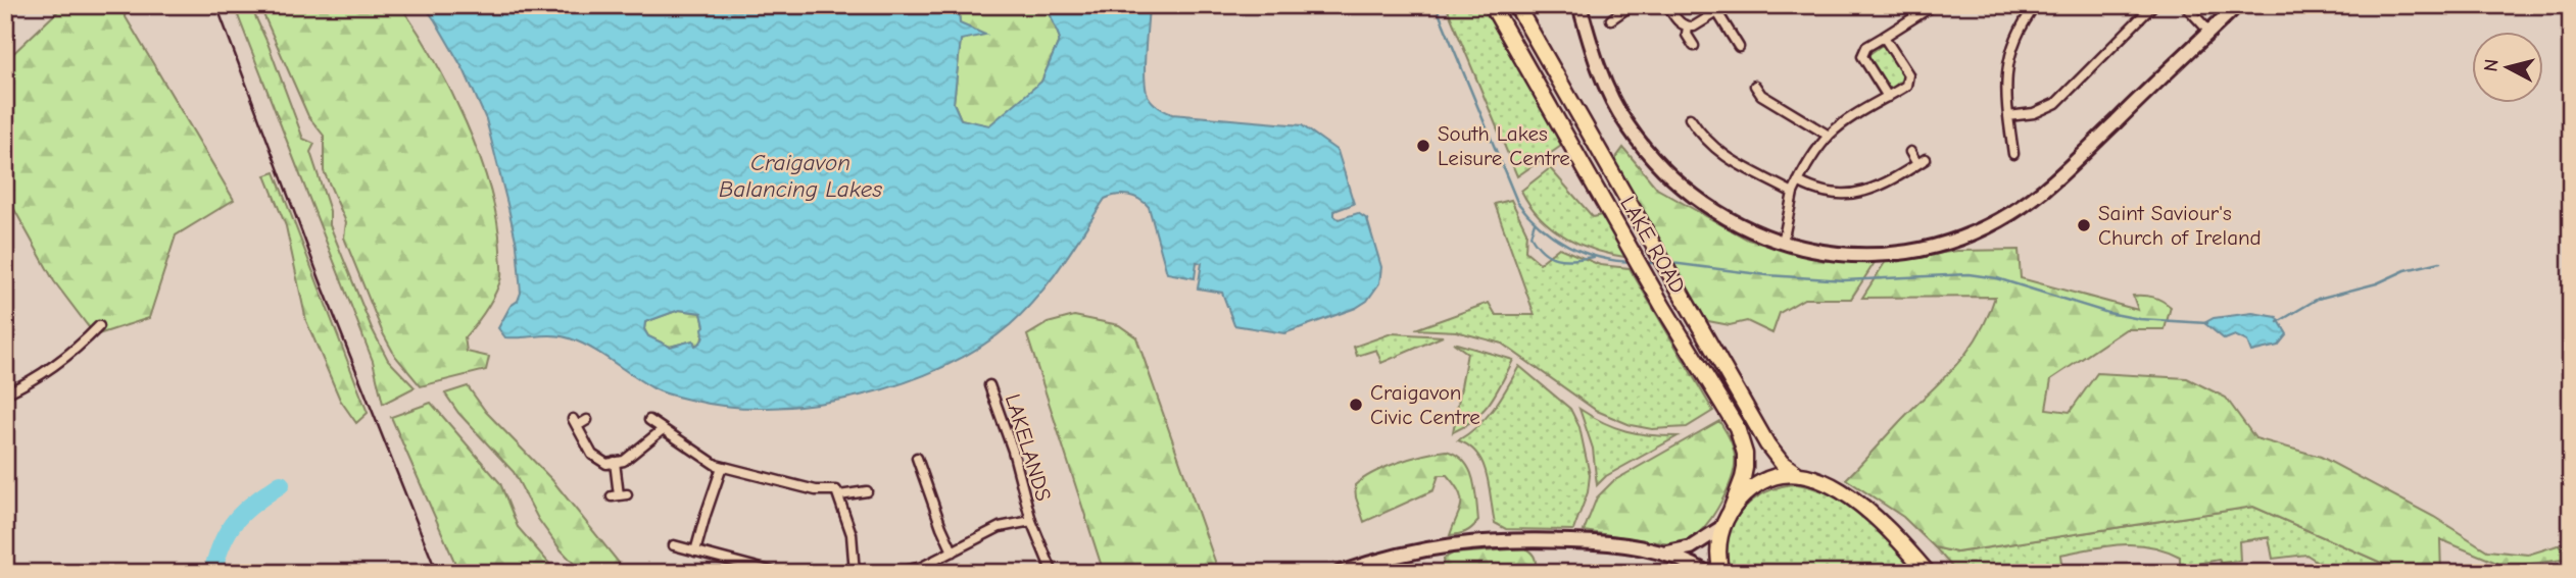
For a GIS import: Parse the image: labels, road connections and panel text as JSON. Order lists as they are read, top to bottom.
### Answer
{
  "streets": {
    "highway": ["LAKE ROAD"],
    "street": ["LAKELANDS"]
  },
  "water": ["Craigavon Balancing Lakes"],
  "places": ["South Lakes Leisure Centre", "Saint Saviour's Church of Ireland", "Craigavon Civic Centre"],
  "north": "left"
}
